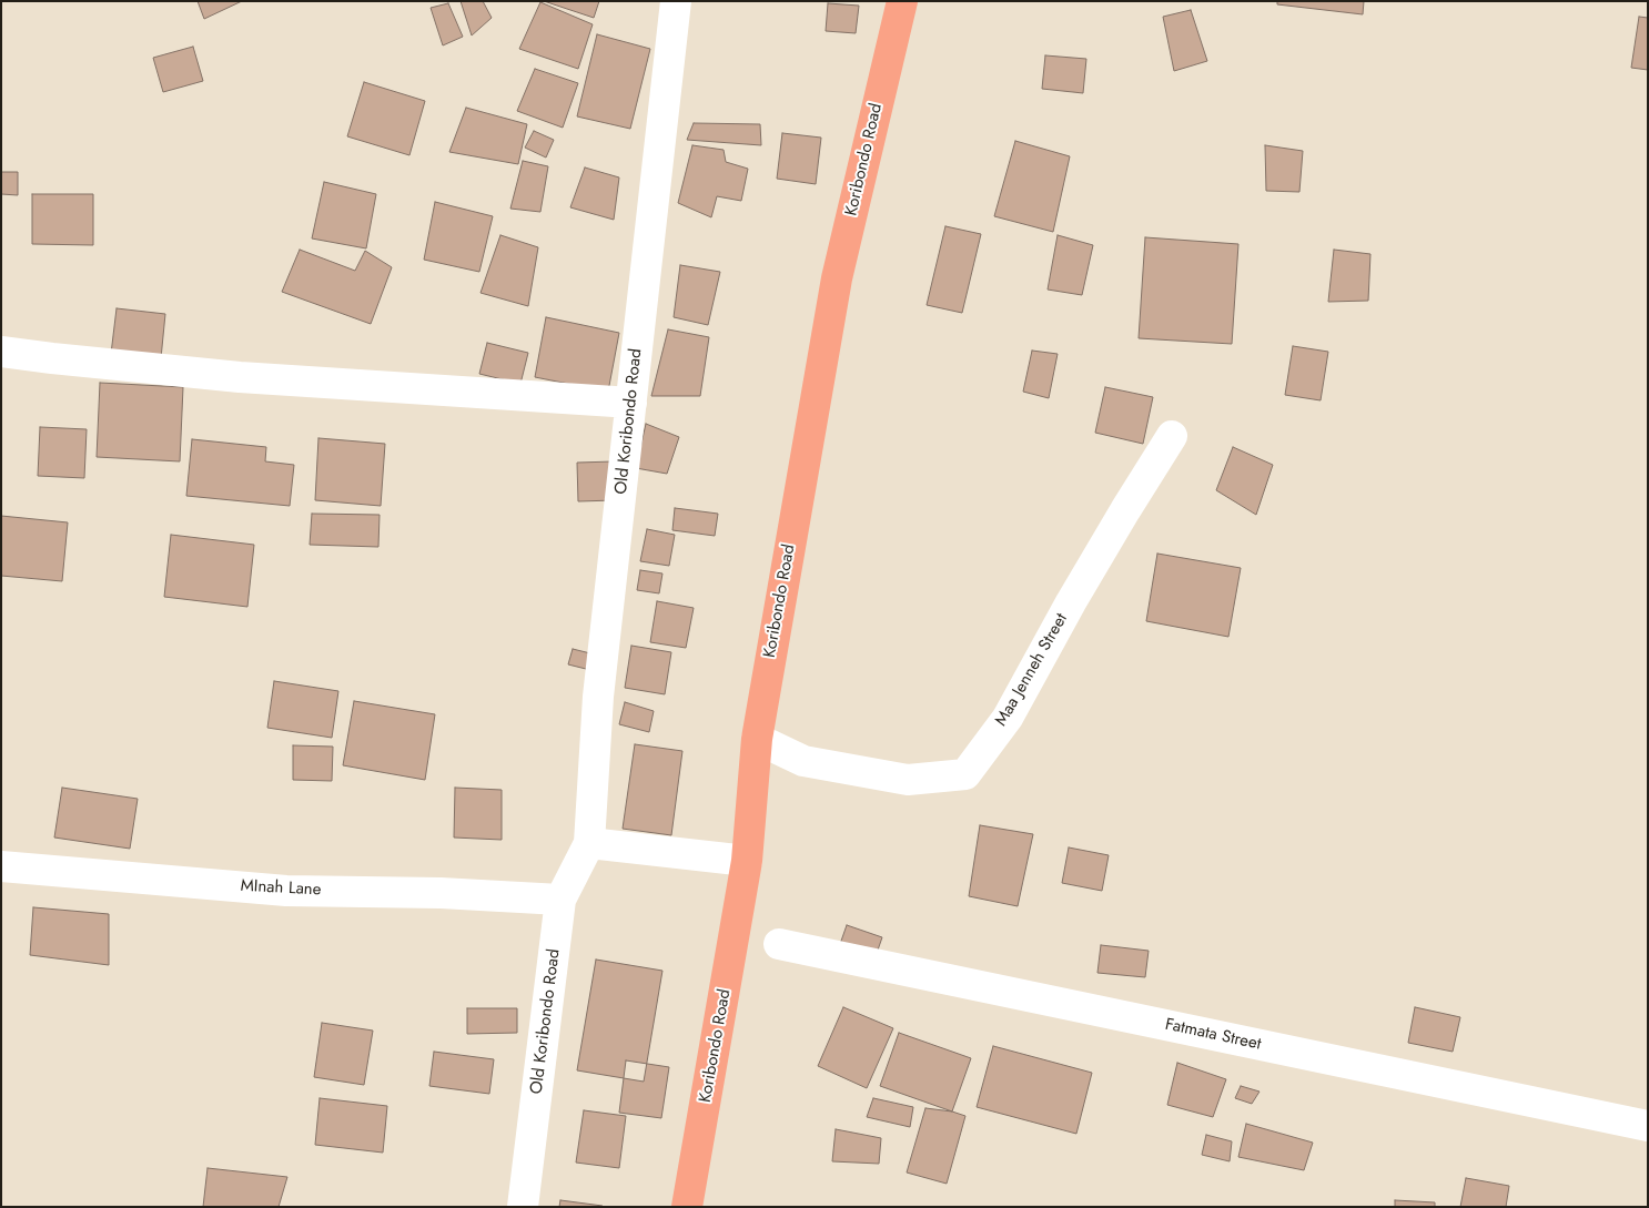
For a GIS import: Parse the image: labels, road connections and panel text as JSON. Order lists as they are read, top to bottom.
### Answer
{
  "streets": {
    "highway": ["Koribondo Road"],
    "street": [
      "Old Koribondo Road",
      "Maa Jenneh Street",
      "MInah Lane",
      "Fatmata Street"
    ]
  },
  "crossings": [
    ["Koribondo Road", "Maa Jenneh Street"],
    ["Old Koribondo Road", "MInah Lane"]
  ]
}
